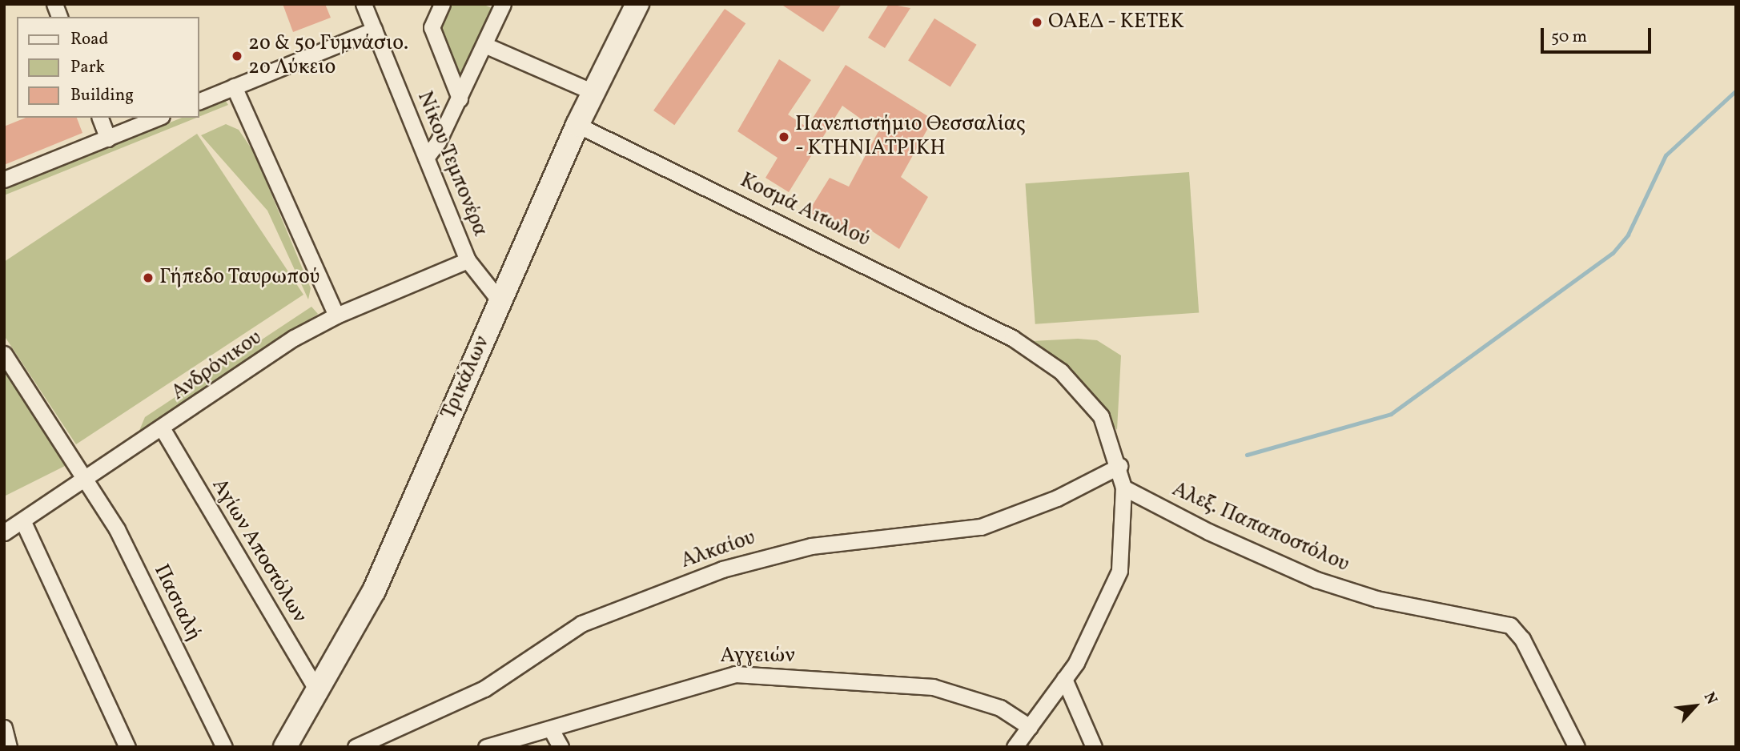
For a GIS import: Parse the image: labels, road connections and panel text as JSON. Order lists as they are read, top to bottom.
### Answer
{
  "streets": {
    "main road": ["Τρικάλων"],
    "street": [
      "Νίκου Τεμπονέρα",
      "Κοσμά Αιτωλού",
      "Ανδρόνικου",
      "Αλεξ. Παπαποστόλου",
      "Αλκαίου",
      "Αγίων Αποστόλων",
      "Πασιαλή",
      "Αγγειών"
    ]
  },
  "crossings": [
    ["Νίκου Τεμπονέρα", "Ανδρόνικου"],
    ["Νίκου Τεμπονέρα", "Τρικάλων"],
    ["Κοσμά Αιτωλού", "Τρικάλων"],
    ["Κοσμά Αιτωλού", "Αλεξ. Παπαποστόλου"],
    ["Κοσμά Αιτωλού", "Αλκαίου"],
    ["Κοσμά Αιτωλού", "Αγγειών"],
    ["Ανδρόνικου", "Αγίων Αποστόλων"],
    ["Ανδρόνικου", "Πασιαλή"],
    ["Τρικάλων", "Αγίων Αποστόλων"]
  ],
  "places": [
    "ΟΑΕΔ - ΚΕΤΕΚ",
    "2ο & 5ο Γυμνάσιο. 2ο Λύκειο",
    "Πανεπιστήμιο Θεσσαλίας - ΚΤΗΝΙΑΤΡΙΚΗ",
    "Γήπεδο Ταυρωπού"
  ],
  "legend": ["Road", "Park", "Building"],
  "scale_bar": "50 m",
  "north": "top right"
}
